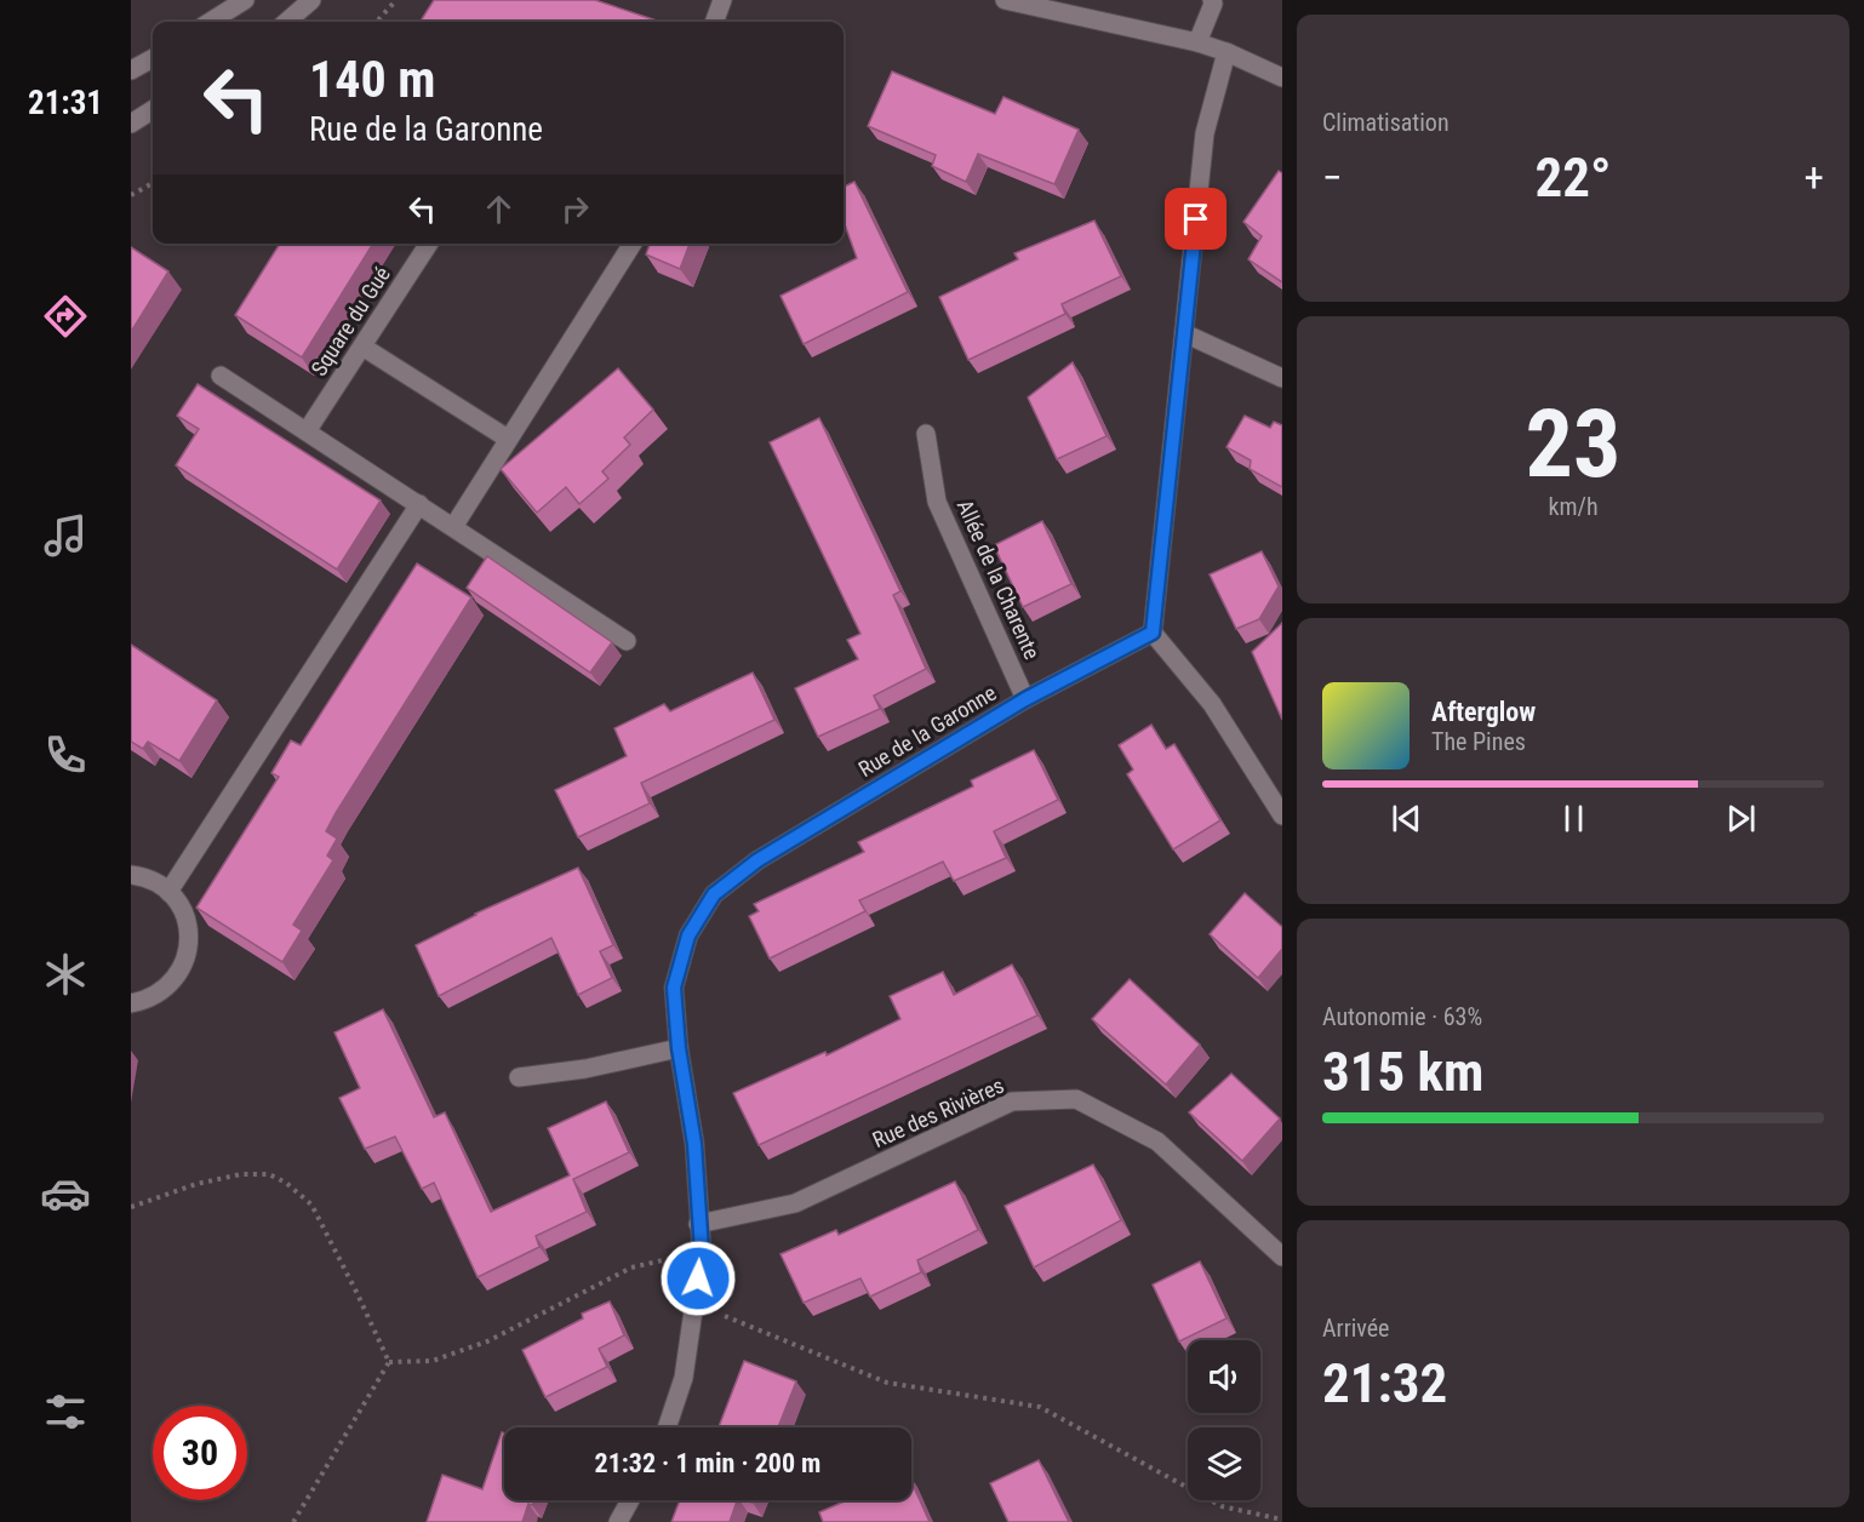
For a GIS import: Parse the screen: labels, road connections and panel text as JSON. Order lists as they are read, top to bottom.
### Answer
{
  "streets": {
    "street": [
      "Square du Gué",
      "Allée de la Charente",
      "Rue de la Garonne",
      "Rue des Rivières"
    ]
  },
  "crossings": [
    ["Allée de la Charente", "Rue de la Garonne"],
    ["Rue de la Garonne", "Rue des Rivières"]
  ],
  "page": {
    "tabs": "21:31",
    "tile": [
      "Climatisation",
      ["23", "km/h"],
      ["Autonomie · 63%", "315 km"],
      ["Arrivée", "21:32"]
    ],
    "turn": ["140 m", "Rue de la Garonne"],
    "heat": ["−", "22°", "+"],
    "song": ["Afterglow", "The Pines"],
    "limit": "30",
    "trip": "21:32 · 1 min · 200 m"
  }
}
